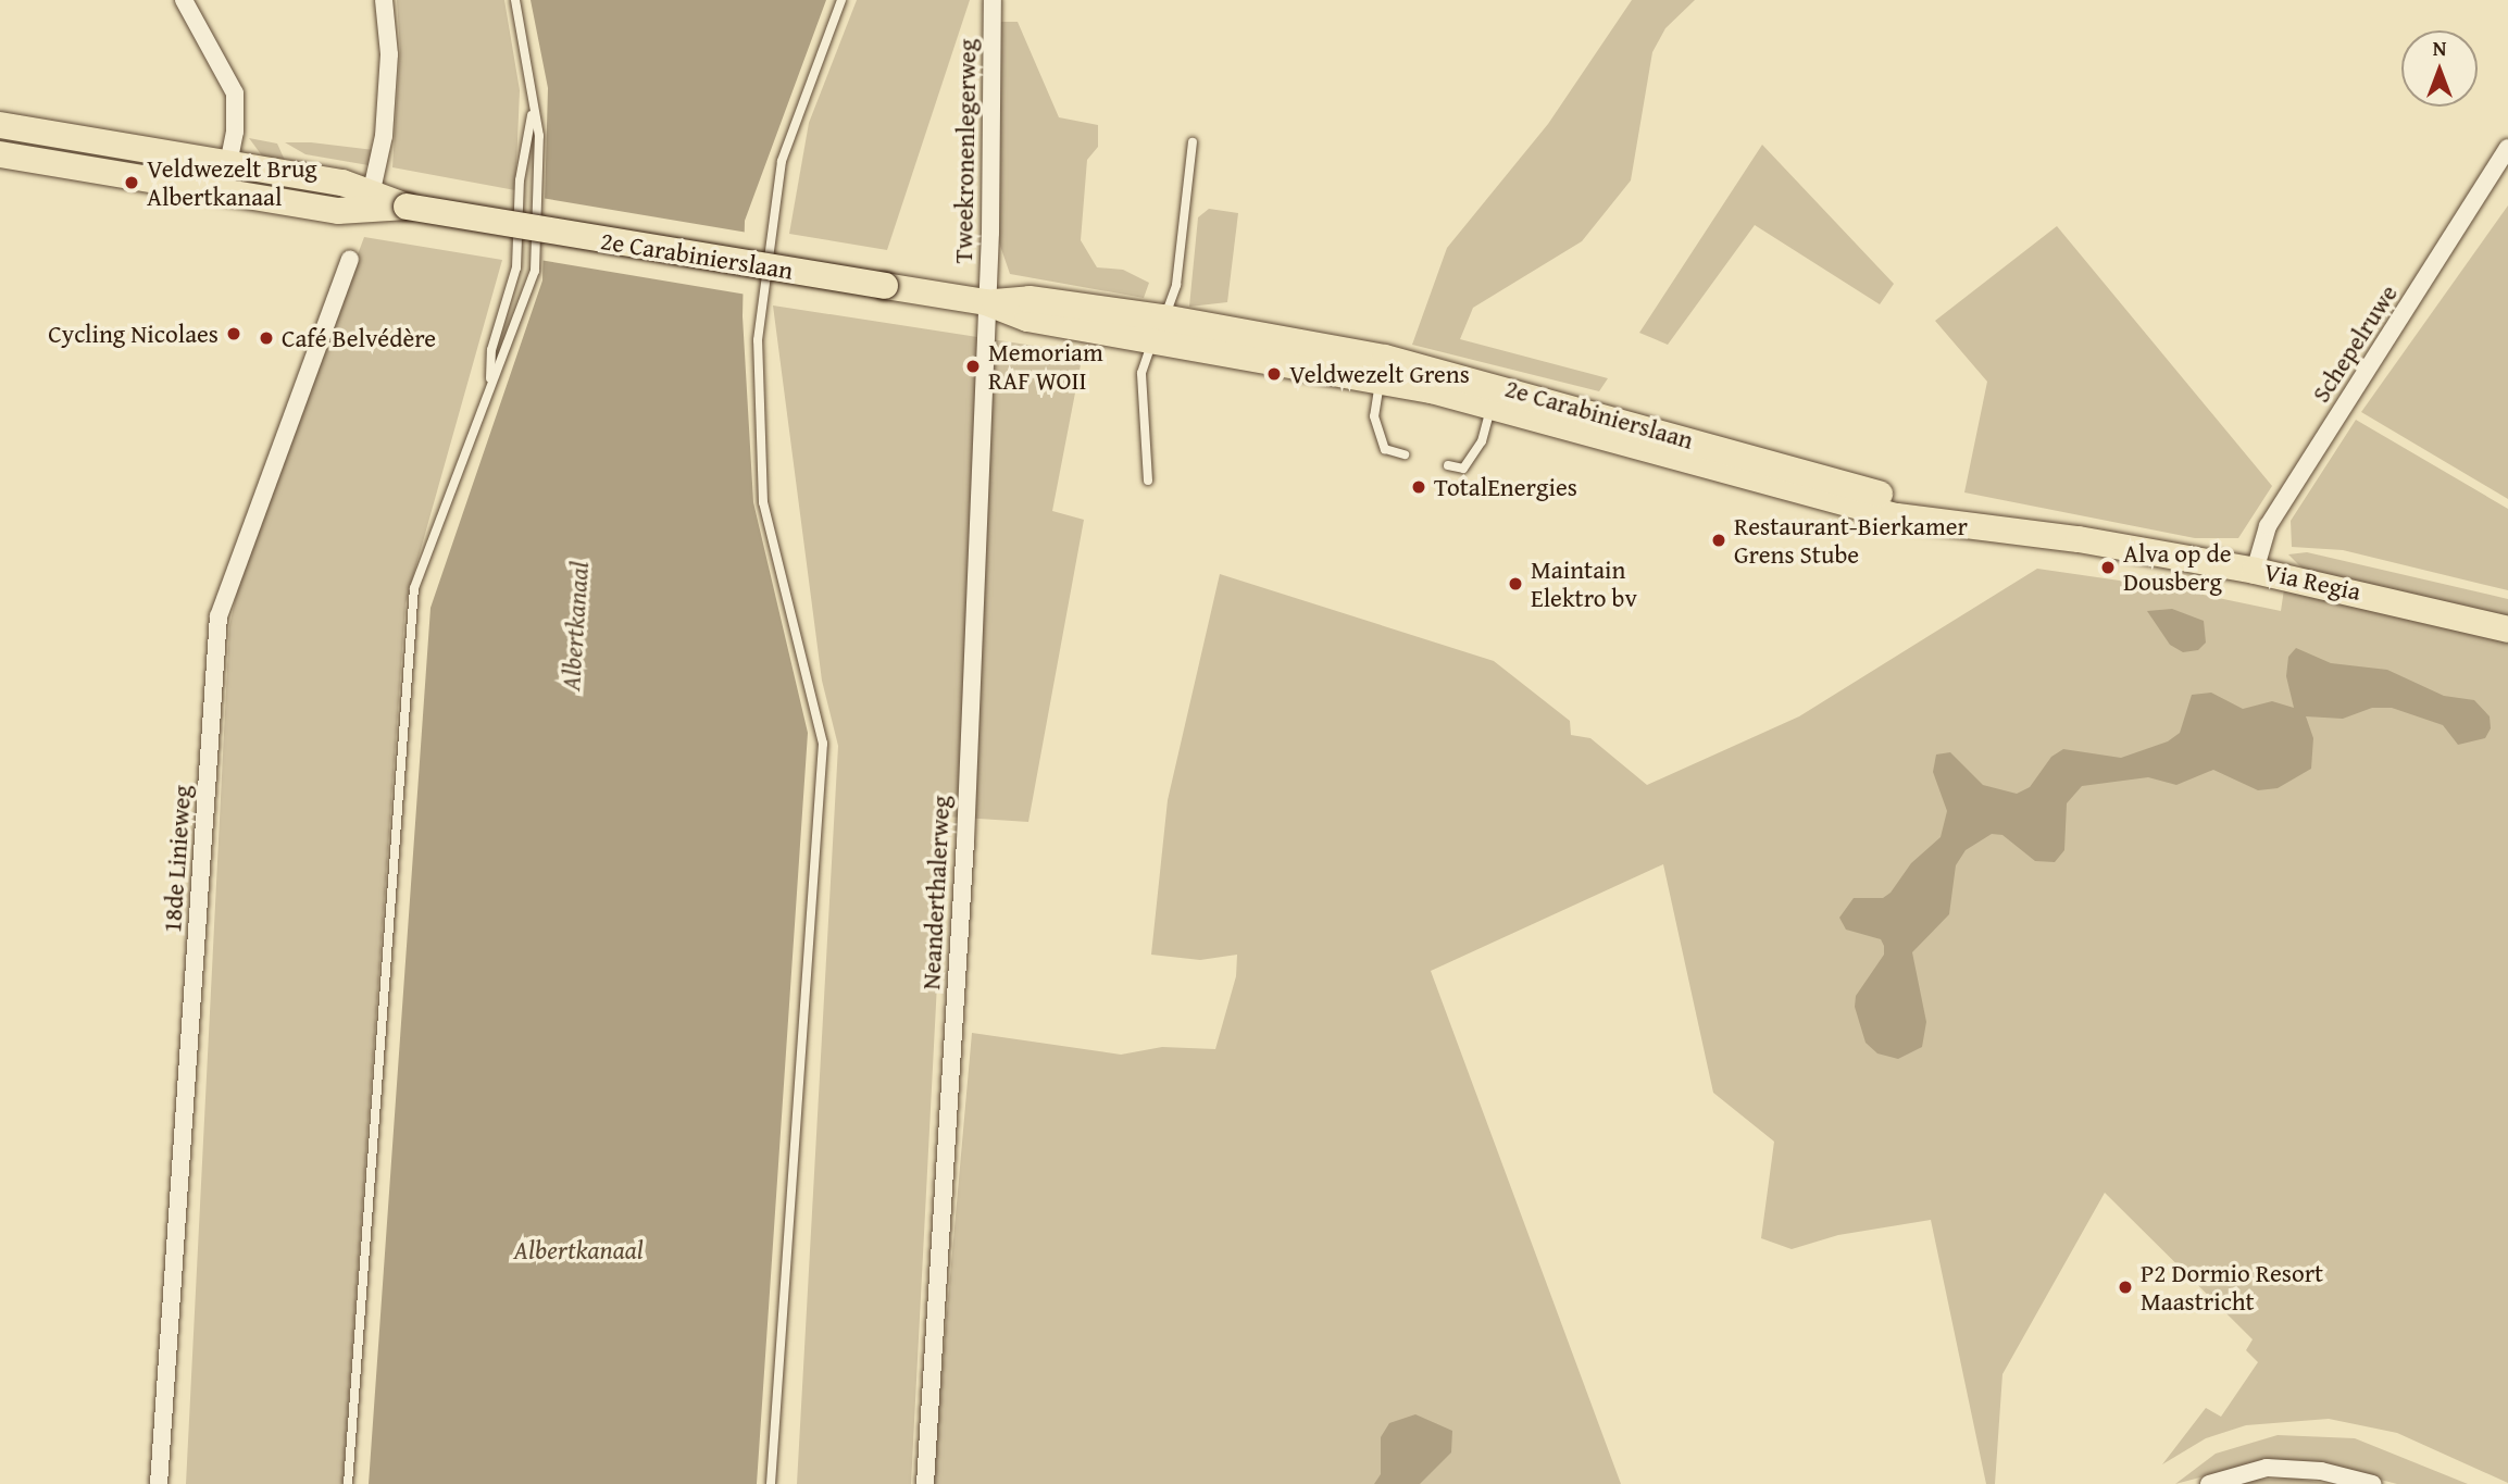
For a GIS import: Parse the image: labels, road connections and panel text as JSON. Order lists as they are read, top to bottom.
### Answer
{
  "streets": {
    "main road": ["2e Carabinierslaan", "Via Regia"],
    "street": [
      "Tweekronenlegerweg",
      "Schepelruwe",
      "18de Linieweg",
      "Neanderthalerweg"
    ]
  },
  "crossings": [
    ["Tweekronenlegerweg", "2e Carabinierslaan"],
    ["Tweekronenlegerweg", "Neanderthalerweg"],
    ["2e Carabinierslaan", "Via Regia"],
    ["2e Carabinierslaan", "Neanderthalerweg"],
    ["Schepelruwe", "Via Regia"]
  ],
  "water": ["Albertkanaal"],
  "places": [
    "Veldwezelt Brug Albertkanaal",
    "Cycling Nicolaes",
    "Café Belvédère",
    "Memoriam RAF WOII",
    "Veldwezelt Grens",
    "TotalEnergies",
    "Restaurant-Bierkamer Grens Stube",
    "Alva op de Dousberg",
    "Maintain Elektro bv",
    "P2 Dormio Resort Maastricht"
  ],
  "north": "top"
}
